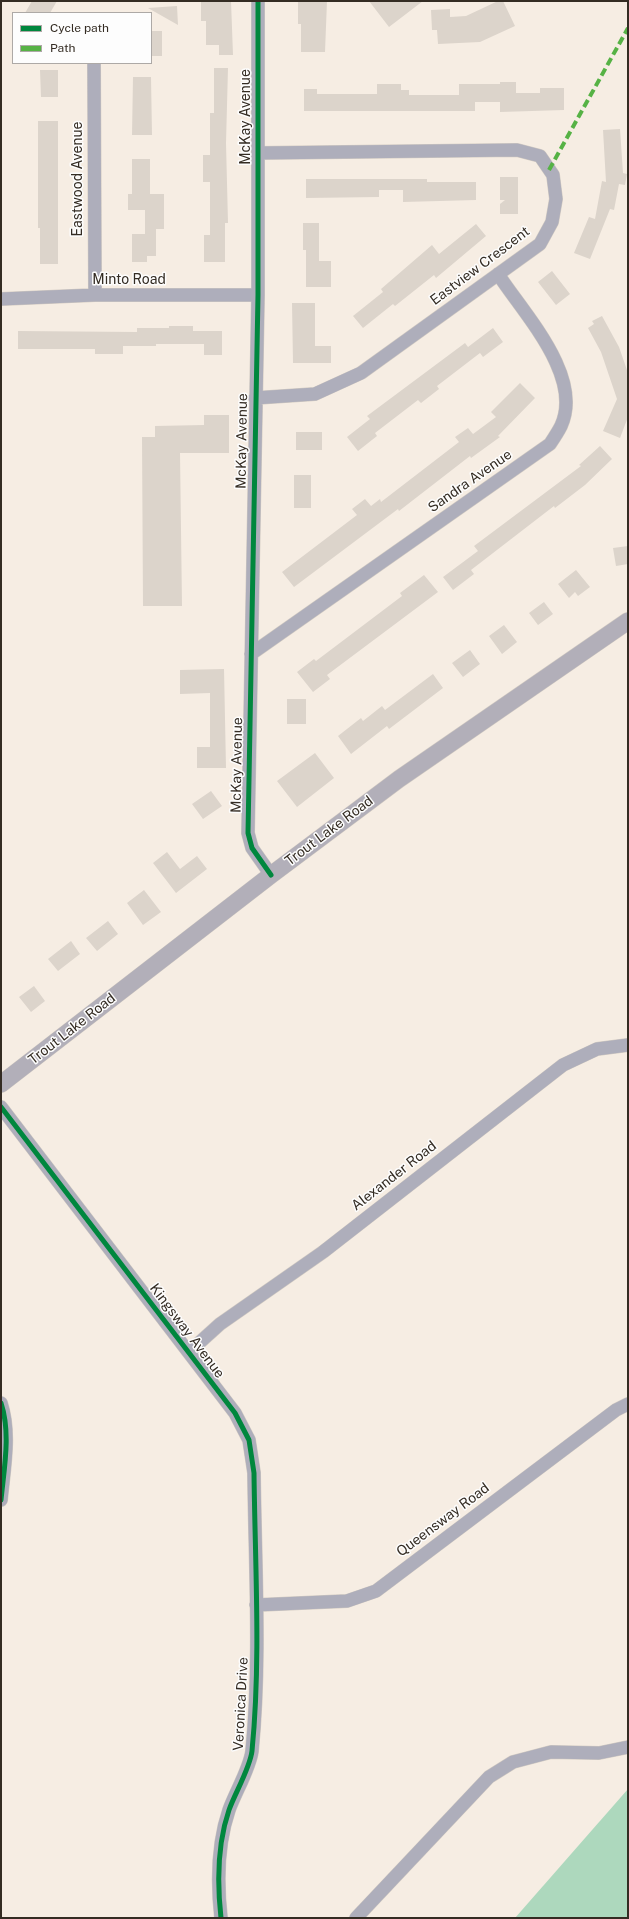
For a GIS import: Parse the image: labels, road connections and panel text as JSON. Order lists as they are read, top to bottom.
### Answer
{
  "streets": {
    "main road": ["Trout Lake Road"],
    "street": [
      "McKay Avenue",
      "Eastwood Avenue",
      "Eastview Crescent",
      "Minto Road",
      "Sandra Avenue",
      "Alexander Road",
      "Kingsway Avenue",
      "Queensway Road",
      "Veronica Drive"
    ]
  },
  "crossings": [
    ["McKay Avenue", "Eastview Crescent"],
    ["McKay Avenue", "Minto Road"],
    ["McKay Avenue", "Sandra Avenue"],
    ["McKay Avenue", "Trout Lake Road"],
    ["Eastwood Avenue", "Minto Road"],
    ["Eastview Crescent", "Sandra Avenue"],
    ["Alexander Road", "Kingsway Avenue"],
    ["Kingsway Avenue", "Queensway Road"],
    ["Kingsway Avenue", "Veronica Drive"],
    ["Queensway Road", "Veronica Drive"]
  ],
  "legend": ["Cycle path", "Path"]
}
